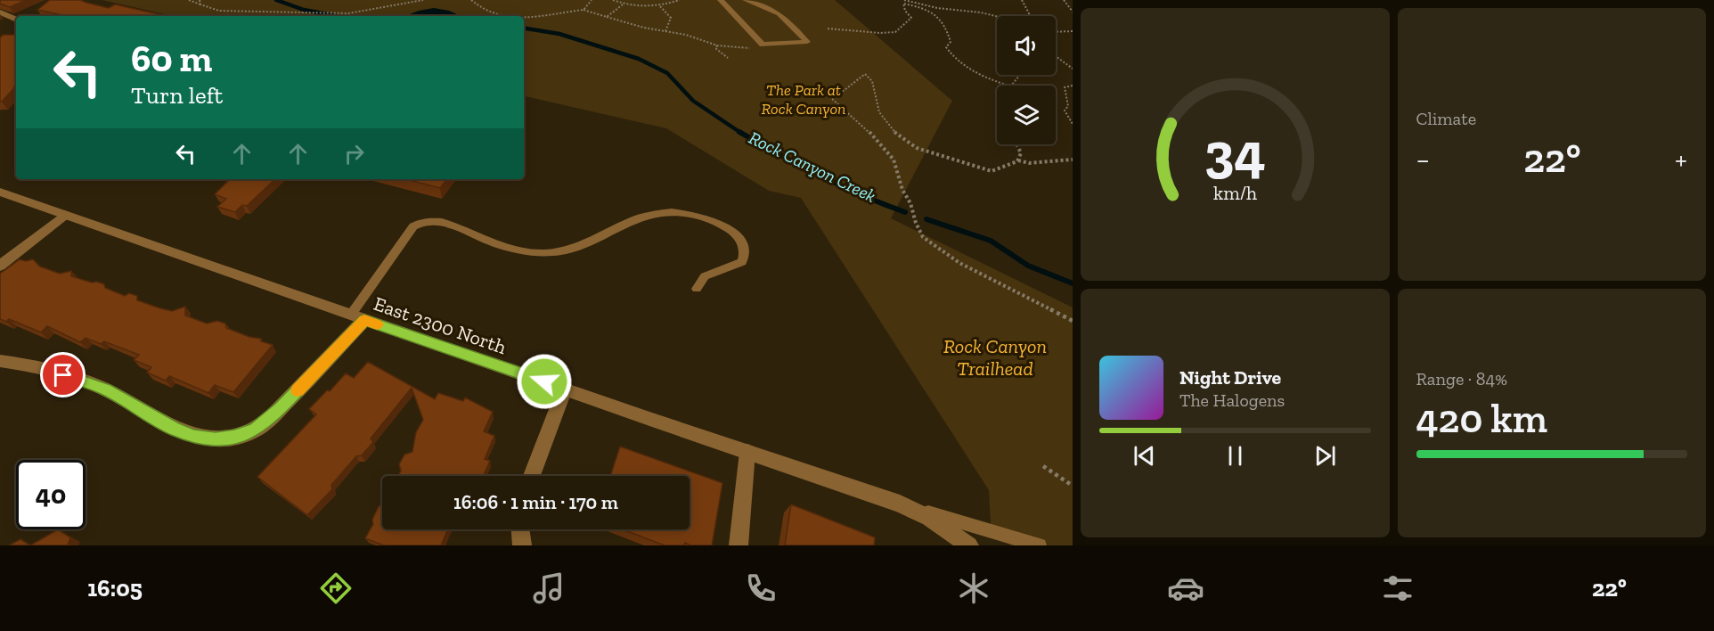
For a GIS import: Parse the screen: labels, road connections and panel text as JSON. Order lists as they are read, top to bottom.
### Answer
{
  "streets": {
    "street": ["East 2300 North"]
  },
  "water": ["Rock Canyon Creek"],
  "parks": ["The Park at Rock Canyon", "Rock Canyon Trailhead"],
  "page": {
    "tile": [
      "Climate",
      ["Range · 84%", "420 km"]
    ],
    "turn": ["60 m", "Turn left"],
    "heat": ["−", "22°", "+"],
    "song": ["Night Drive", "The Halogens"],
    "limit": "40",
    "trip": "16:06 · 1 min · 170 m",
    "tabs": ["16:05", "22°"],
    "gauge": ["34", "km/h"]
  }
}
